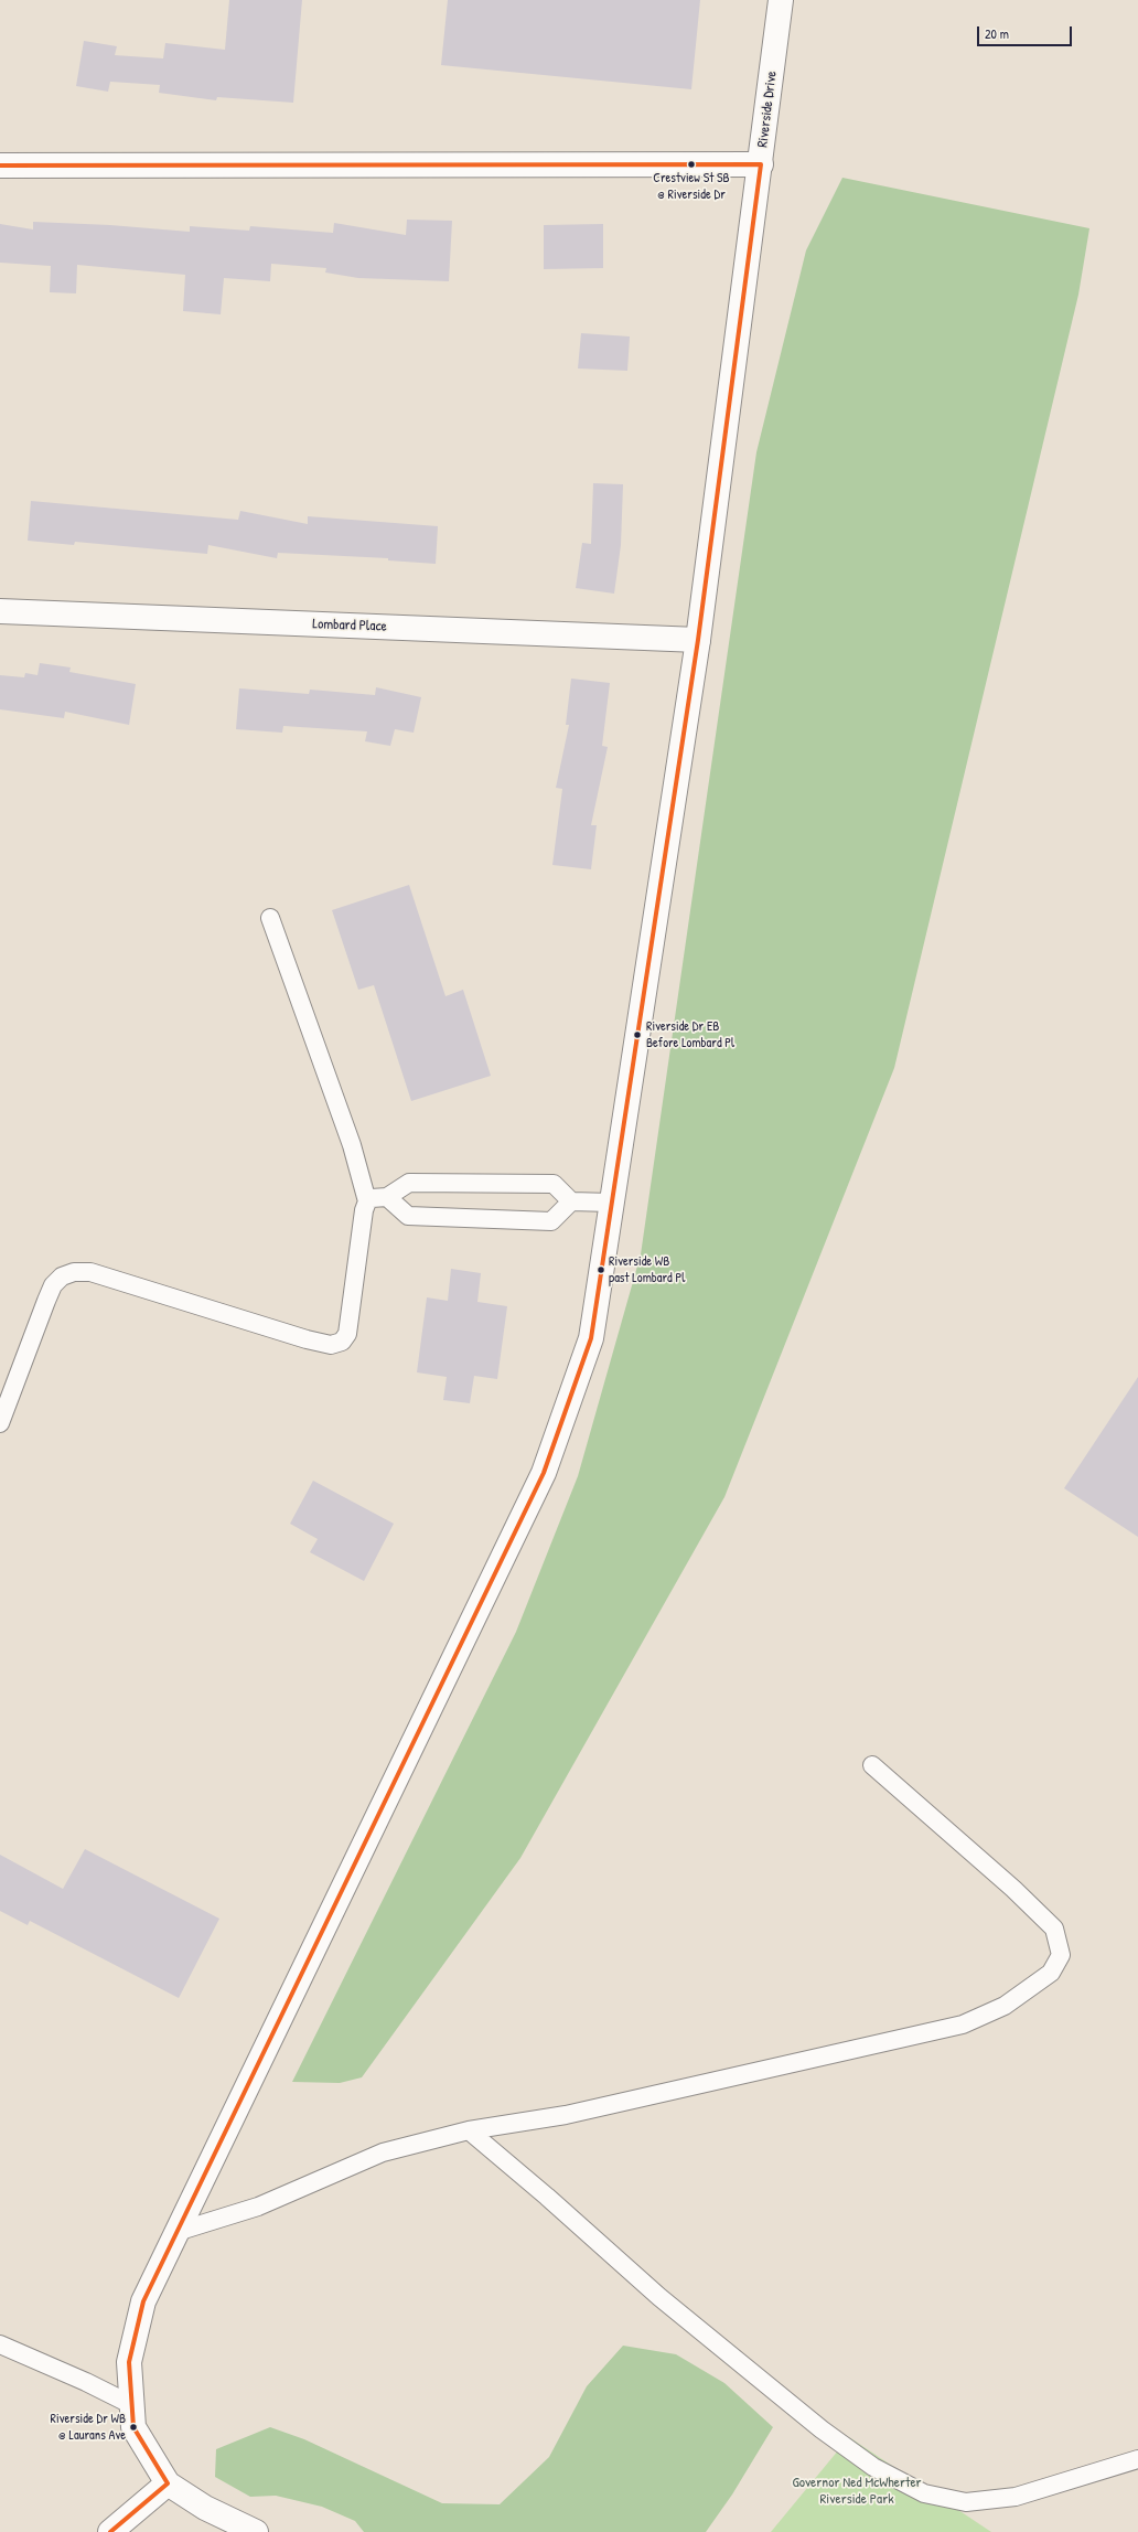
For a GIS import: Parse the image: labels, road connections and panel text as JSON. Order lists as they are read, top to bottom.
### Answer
{
  "streets": {
    "street": ["Riverside Drive", "Lombard Place"]
  },
  "crossings": [
    ["Riverside Drive", "Lombard Place"]
  ],
  "parks": ["Governor Ned McWherter Riverside Park"],
  "places": [
    "Crestview St SB @ Riverside Dr",
    "Riverside Dr EB Before Lombard Pl",
    "Riverside WB past Lombard Pl",
    "Riverside Dr WB @ Laurans Ave"
  ],
  "scale_bar": "20 m"
}
